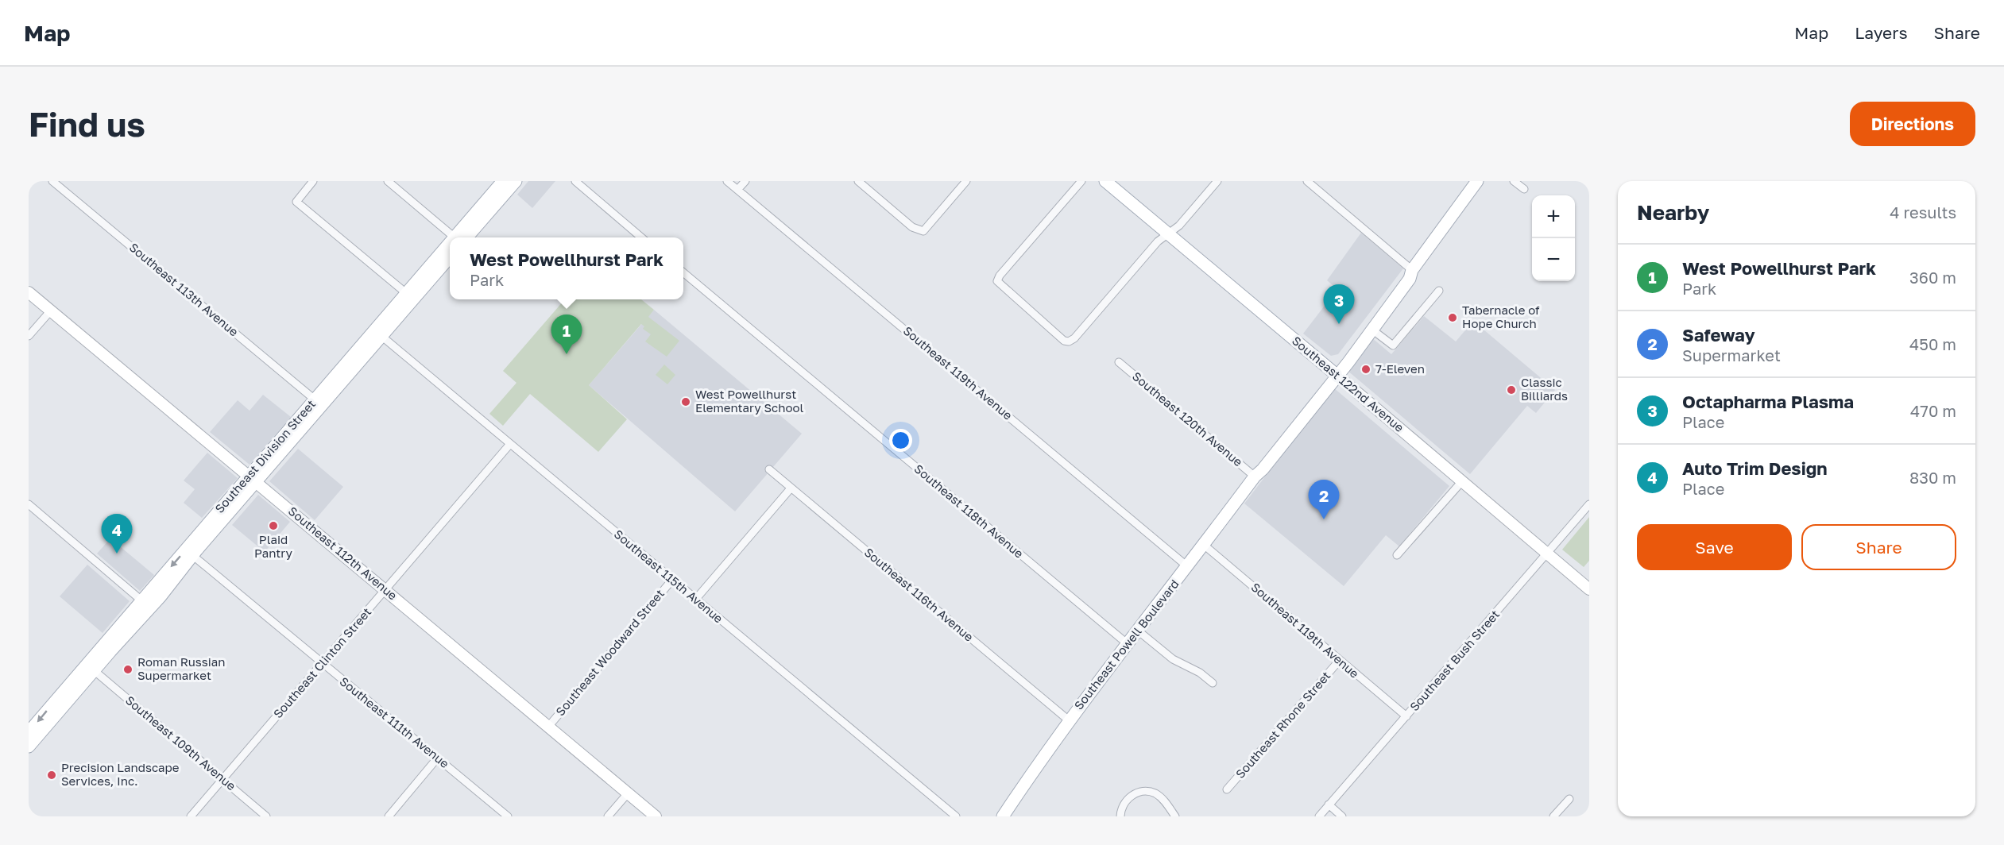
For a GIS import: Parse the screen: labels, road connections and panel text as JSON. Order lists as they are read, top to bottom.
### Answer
{
  "streets": {
    "main road": [
      "Southeast 122nd Avenue",
      "Southeast Division Street",
      "Southeast 112th Avenue",
      "Southeast Powell Boulevard"
    ],
    "street": [
      "Southeast 113th Avenue",
      "Southeast 119th Avenue",
      "Southeast 120th Avenue",
      "Southeast 118th Avenue",
      "Southeast 115th Avenue",
      "Southeast 116th Avenue",
      "Southeast Woodward Street",
      "Southeast Bush Street",
      "Southeast Clinton Street",
      "Southeast 111th Avenue",
      "Southeast Rhone Street",
      "Southeast 109th Avenue"
    ]
  },
  "crossings": [
    ["Southeast 113th Avenue", "Southeast Division Street"],
    ["Southeast 119th Avenue", "Southeast Powell Boulevard"],
    ["Southeast 119th Avenue", "Southeast Bush Street"],
    ["Southeast 119th Avenue", "Southeast Rhone Street"],
    ["Southeast 122nd Avenue", "Southeast Powell Boulevard"],
    ["Southeast 122nd Avenue", "Southeast Bush Street"],
    ["Southeast 120th Avenue", "Southeast Powell Boulevard"],
    ["Southeast Division Street", "Southeast 112th Avenue"],
    ["Southeast Division Street", "Southeast 115th Avenue"],
    ["Southeast Division Street", "Southeast 111th Avenue"],
    ["Southeast Division Street", "Southeast 109th Avenue"],
    ["Southeast 118th Avenue", "Southeast Powell Boulevard"],
    ["Southeast 112th Avenue", "Southeast Woodward Street"],
    ["Southeast 112th Avenue", "Southeast Clinton Street"],
    ["Southeast 115th Avenue", "Southeast Woodward Street"],
    ["Southeast 115th Avenue", "Southeast Clinton Street"],
    ["Southeast 116th Avenue", "Southeast Powell Boulevard"],
    ["Southeast Clinton Street", "Southeast 111th Avenue"],
    ["Southeast Clinton Street", "Southeast 109th Avenue"]
  ],
  "places": [
    "Tabernacle of Hope Church",
    "7-Eleven",
    "Classic Billiards",
    "West Powellhurst Elementary School",
    "Plaid Pantry",
    "Roman Russian Supermarket",
    "Precision Landscape Services, Inc."
  ],
  "page": {
    "header": "Map",
    "nav": ["Map", "Layers", "Share"],
    "buttons": [
      "Directions",
      ["Save", "Share"]
    ],
    "title": "Find us",
    "heading": ["Nearby", "4 results"],
    "map_buttons": ["+", "−"],
    "popup": ["West Powellhurst Park", "Park"],
    "list": [
      {
        "mark": "1",
        "name": "West Powellhurst Park",
        "note": "Park",
        "value": "360 m"
      },
      {
        "mark": "2",
        "name": "Safeway",
        "note": "Supermarket",
        "value": "450 m"
      },
      {
        "mark": "3",
        "name": "Octapharma Plasma",
        "note": "Place",
        "value": "470 m"
      },
      {
        "mark": "4",
        "name": "Auto Trim Design",
        "note": "Place",
        "value": "830 m"
      }
    ],
    "pins": [
      "3",
      "1",
      "2",
      "4"
    ]
  }
}
